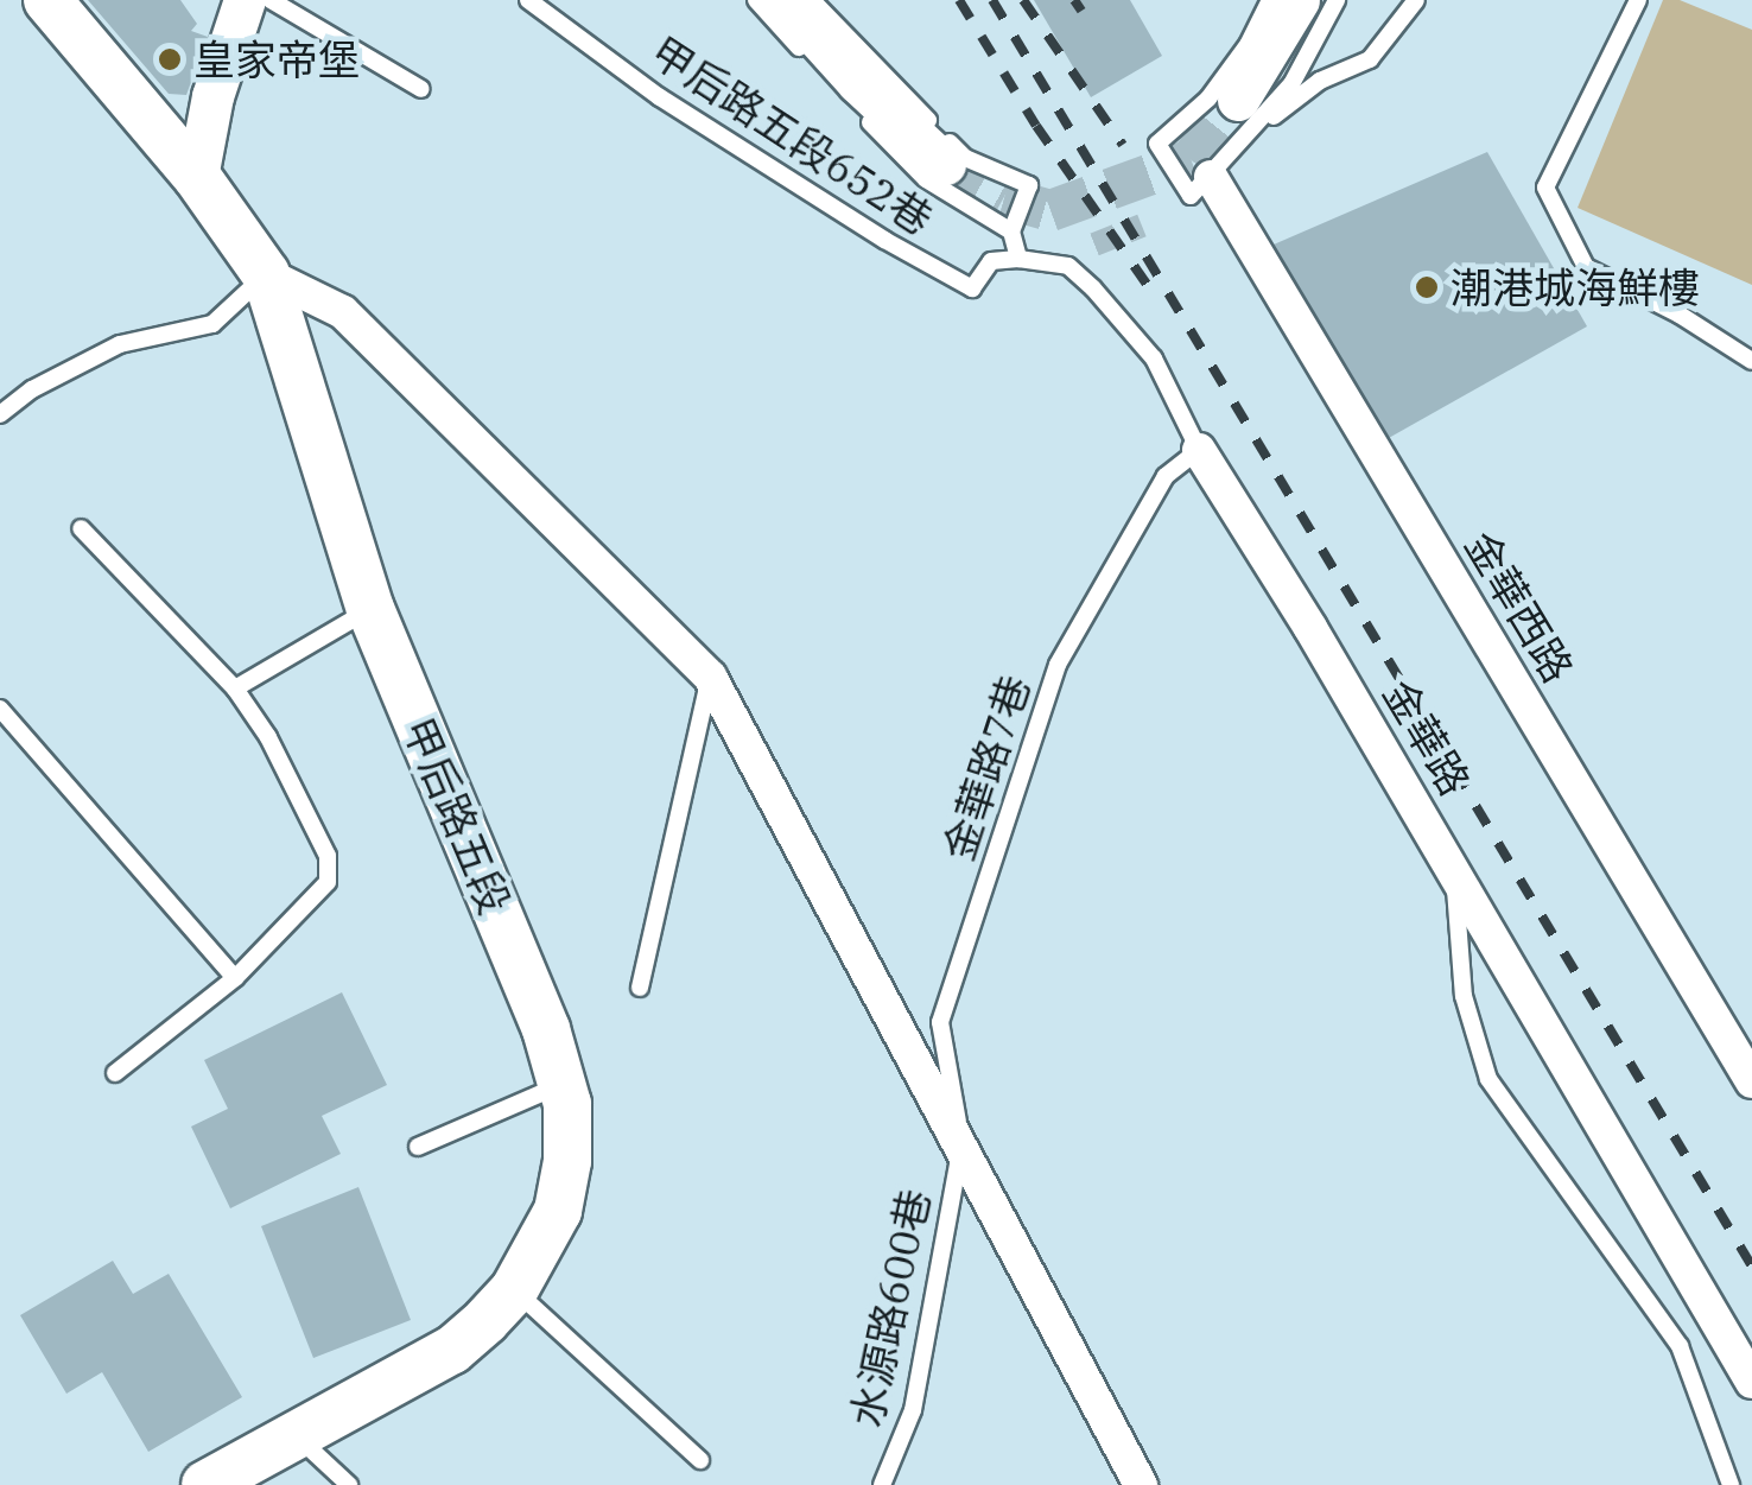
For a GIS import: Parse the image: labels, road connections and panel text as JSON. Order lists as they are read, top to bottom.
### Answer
{
  "streets": {
    "main road": ["甲后路五段"],
    "street": ["金華西路", "金華路"],
    "lane": ["甲后路五段652巷", "金華路7巷", "水源路600巷"]
  },
  "crossings": [
    ["甲后路五段652巷", "金華路"],
    ["金華路", "金華路7巷"],
    ["金華路7巷", "水源路600巷"]
  ],
  "places": ["皇家帝堡", "潮港城海鮮樓"]
}
